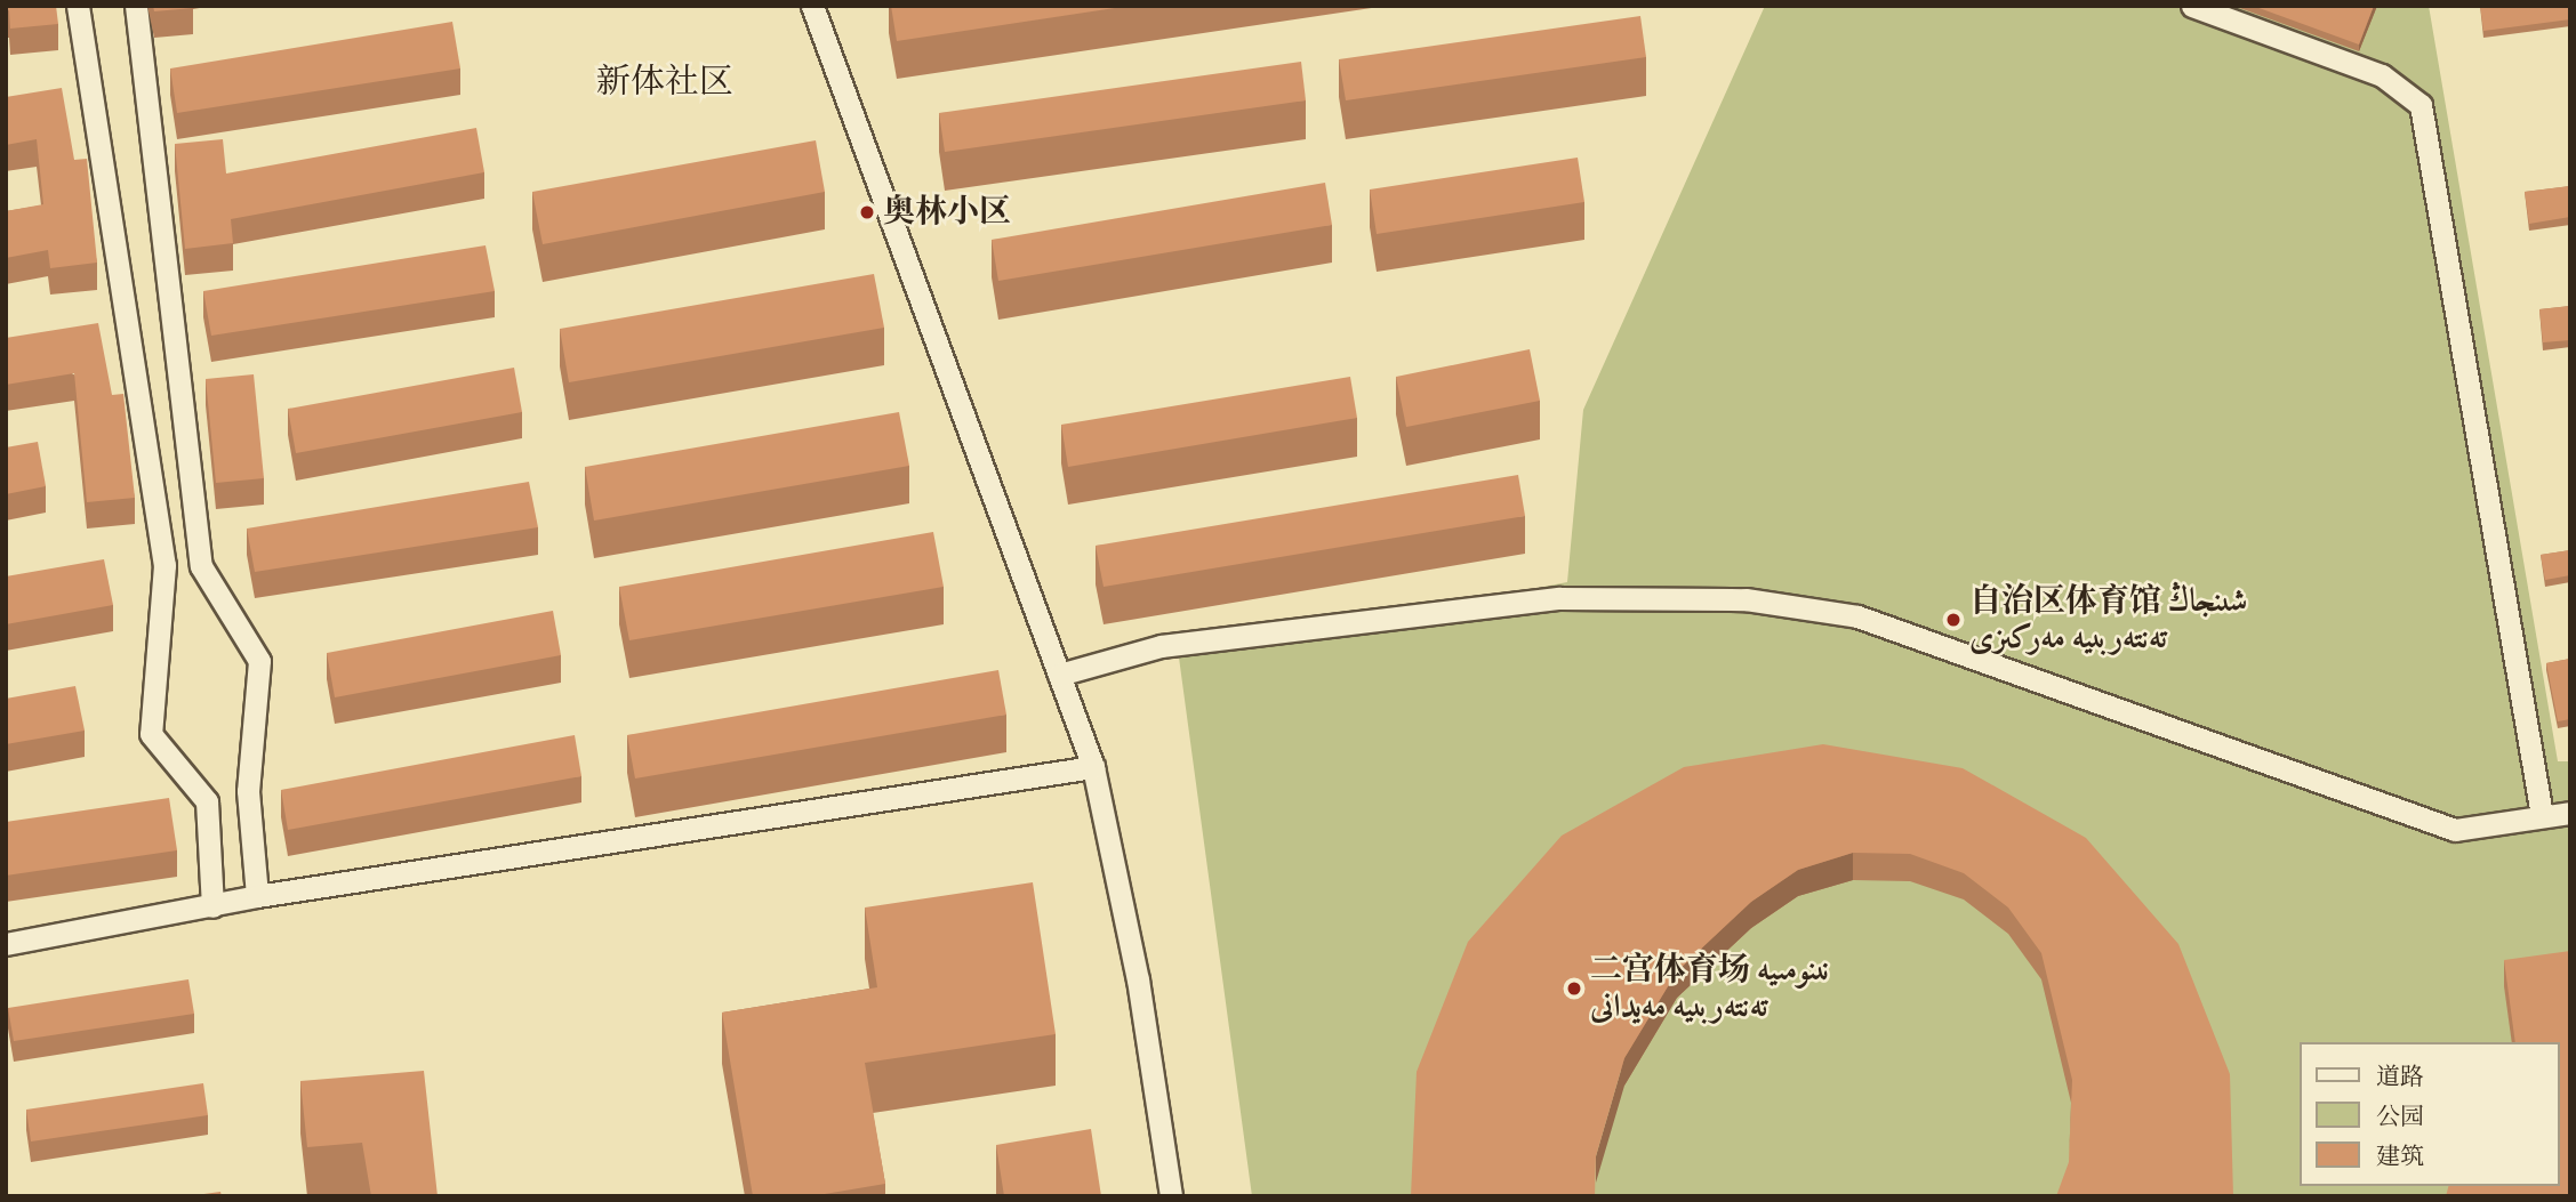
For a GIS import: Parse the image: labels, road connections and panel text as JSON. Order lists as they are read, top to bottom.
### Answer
{
  "districts": ["新体社区"],
  "places": ["奥林小区", "自治区体育馆 شىنجاڭ تەنتەربىيە مەركىزى", "二宫体育场 نىنومىيە تەنتەربىيە مەيدانى"],
  "legend": ["道路", "公园", "建筑"]
}
